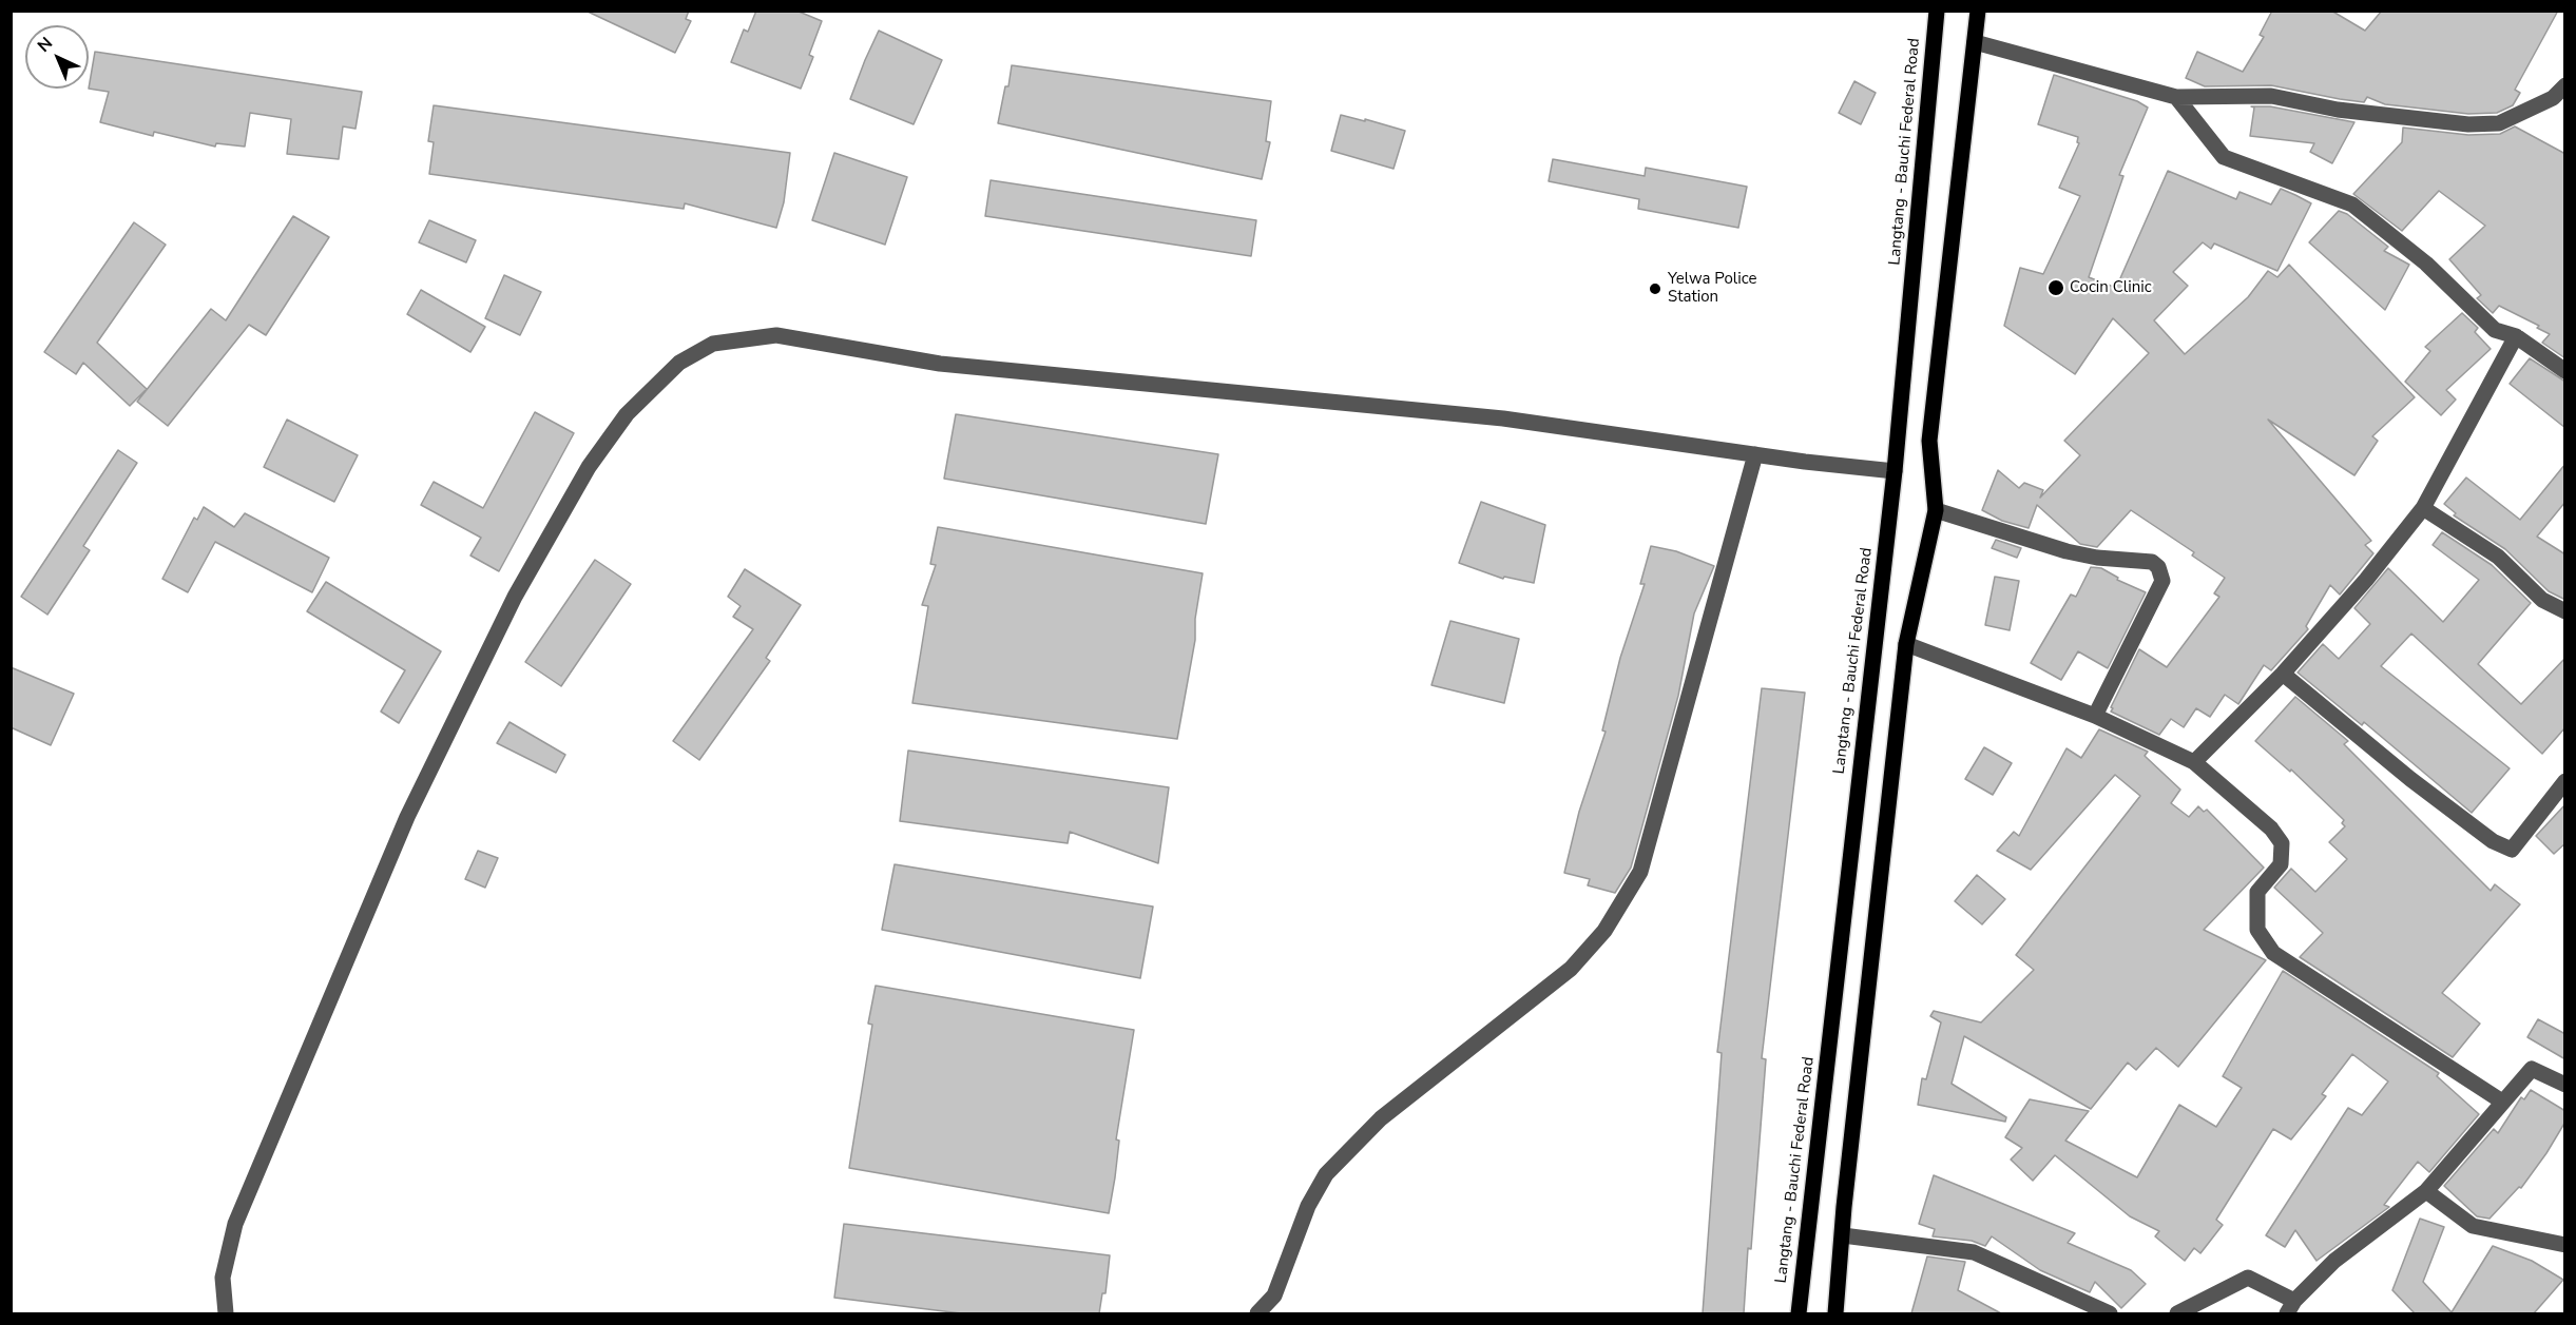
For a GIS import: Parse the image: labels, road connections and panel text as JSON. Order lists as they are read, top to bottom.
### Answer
{
  "streets": {
    "main road": ["Langtang - Bauchi Federal Road"]
  },
  "places": ["Cocin Clinic", "Yelwa Police Station"],
  "north": "top left"
}
